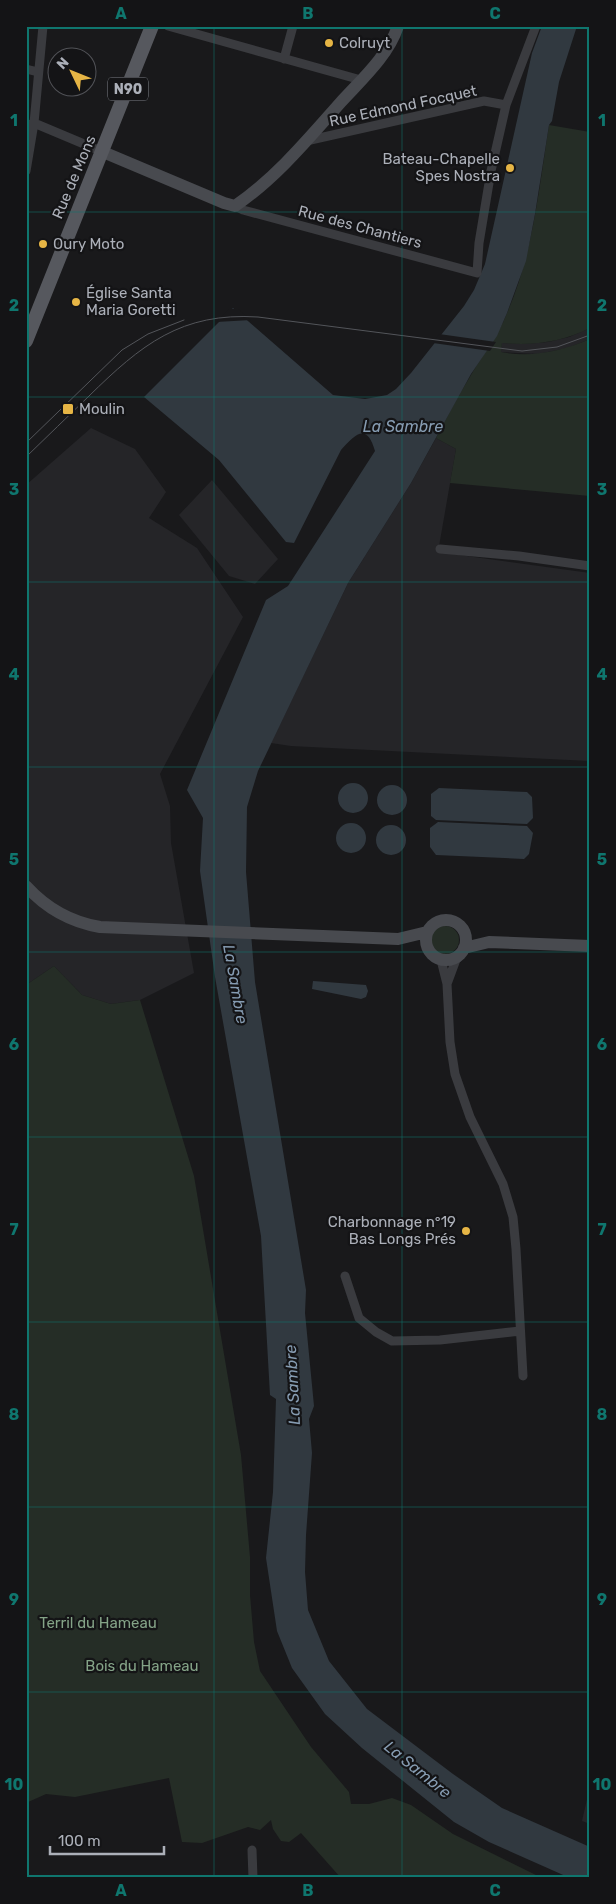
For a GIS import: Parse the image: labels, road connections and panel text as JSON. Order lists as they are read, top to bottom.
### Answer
{
  "streets": {
    "main road": ["N90", "Rue de Mons"],
    "street": ["Rue Edmond Focquet", "Rue des Chantiers"]
  },
  "crossings": [
    ["Rue Edmond Focquet", "Rue des Chantiers"]
  ],
  "water": ["La Sambre"],
  "parks": ["Terril du Hameau", "Bois du Hameau"],
  "places": {
    "other": [
      "Colruyt",
      "Bateau-Chapelle Spes Nostra",
      "Oury Moto",
      "Église Santa Maria Goretti",
      "Charbonnage n°19 Bas Longs Prés"
    ],
    "transit": ["Moulin"]
  },
  "scale_bar": "100 m",
  "north": "top left",
  "grid": {
    "columns": ["A", "B", "C"],
    "rows": [
      "1",
      "2",
      "3",
      "4",
      "5",
      "6",
      "7",
      "8",
      "9",
      "10"
    ]
  }
}
